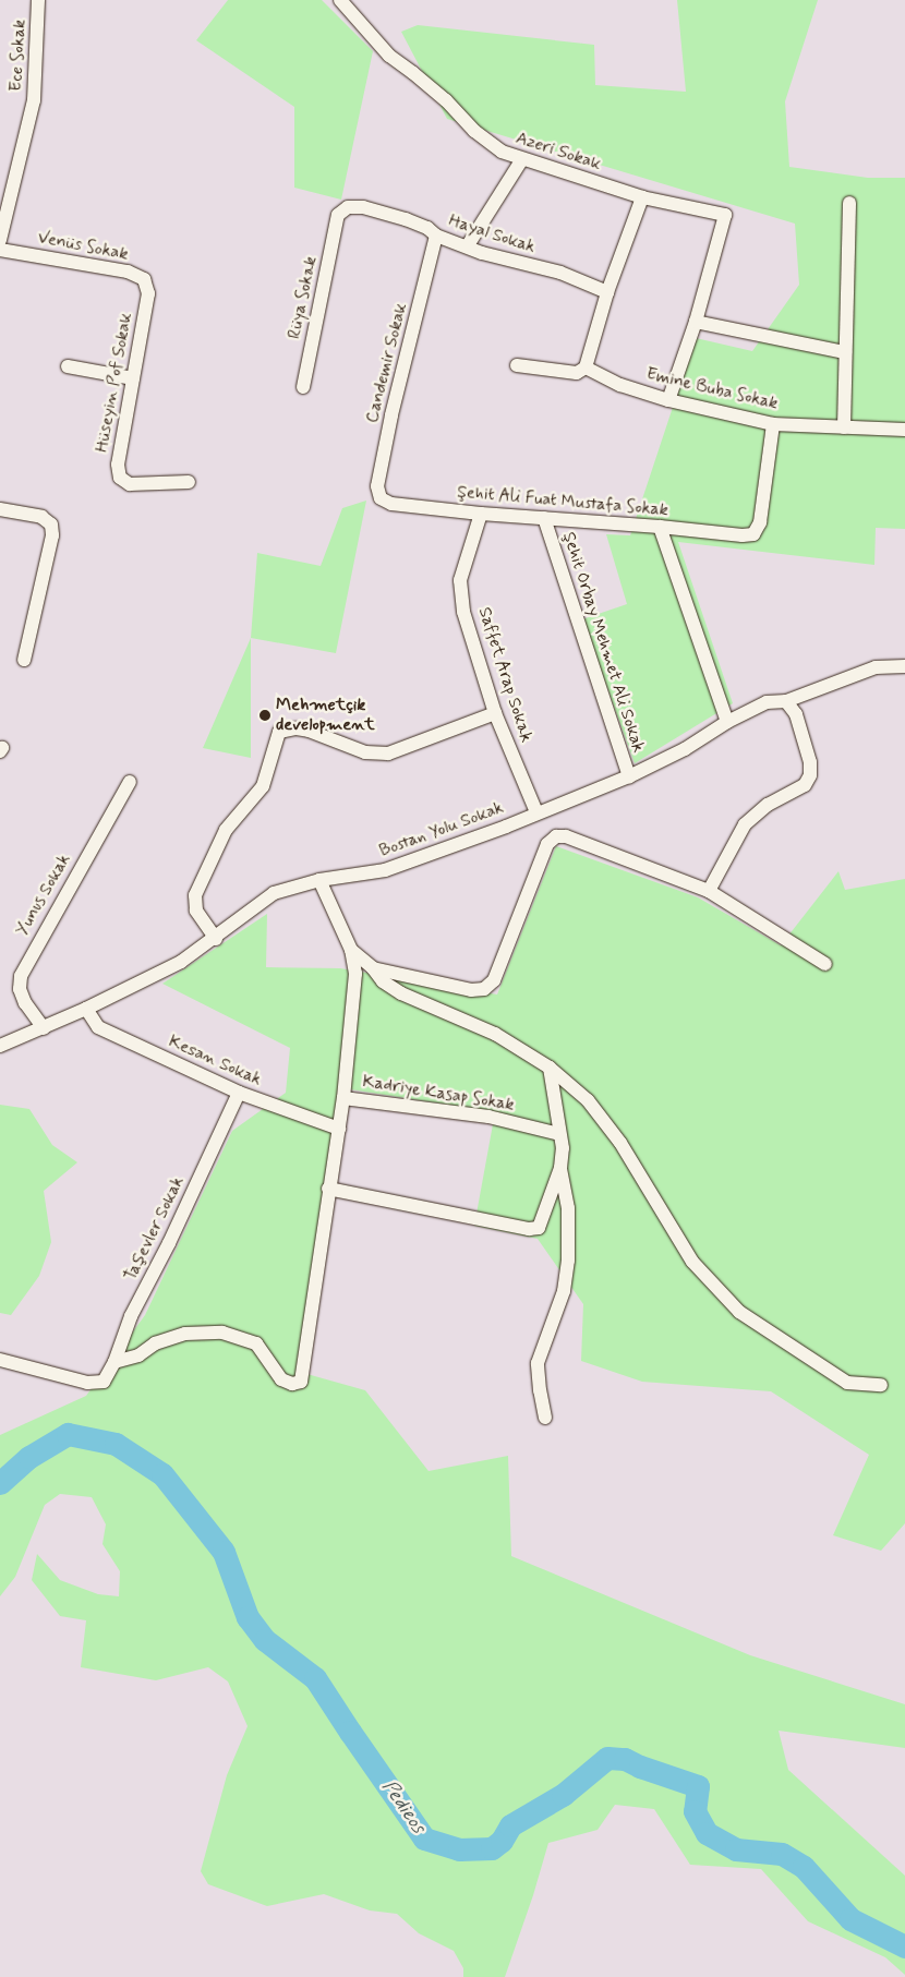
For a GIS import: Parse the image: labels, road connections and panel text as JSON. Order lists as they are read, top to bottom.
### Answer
{
  "streets": {
    "street": [
      "Ece Sokak",
      "Azeri Sokak",
      "Hayal Sokak",
      "Venüs Sokak",
      "Rüya Sokak",
      "Candemir Sokak",
      "Hüseyin Pof Sokak",
      "Emine Buba Sokak",
      "Şehit Ali Fuat Mustafa Sokak",
      "Şehit Orbay Mehmet Ali Sokak",
      "Saffet Arap Sokak",
      "Bostan Yolu Sokak",
      "Yunus Sokak",
      "Kesan Sokak",
      "Kadriye Kasap Sokak",
      "Taşevler Sokak"
    ]
  },
  "crossings": [
    ["Hayal Sokak", "Rüya Sokak"],
    ["Hayal Sokak", "Candemir Sokak"],
    ["Venüs Sokak", "Hüseyin Pof Sokak"],
    ["Candemir Sokak", "Şehit Ali Fuat Mustafa Sokak"],
    ["Emine Buba Sokak", "Şehit Ali Fuat Mustafa Sokak"],
    ["Şehit Ali Fuat Mustafa Sokak", "Şehit Orbay Mehmet Ali Sokak"],
    ["Şehit Ali Fuat Mustafa Sokak", "Saffet Arap Sokak"],
    ["Şehit Orbay Mehmet Ali Sokak", "Bostan Yolu Sokak"],
    ["Saffet Arap Sokak", "Bostan Yolu Sokak"],
    ["Bostan Yolu Sokak", "Yunus Sokak"],
    ["Bostan Yolu Sokak", "Kesan Sokak"],
    ["Kesan Sokak", "Taşevler Sokak"]
  ],
  "water": ["Pedieos"],
  "places": ["Mehmetçik development"]
}
